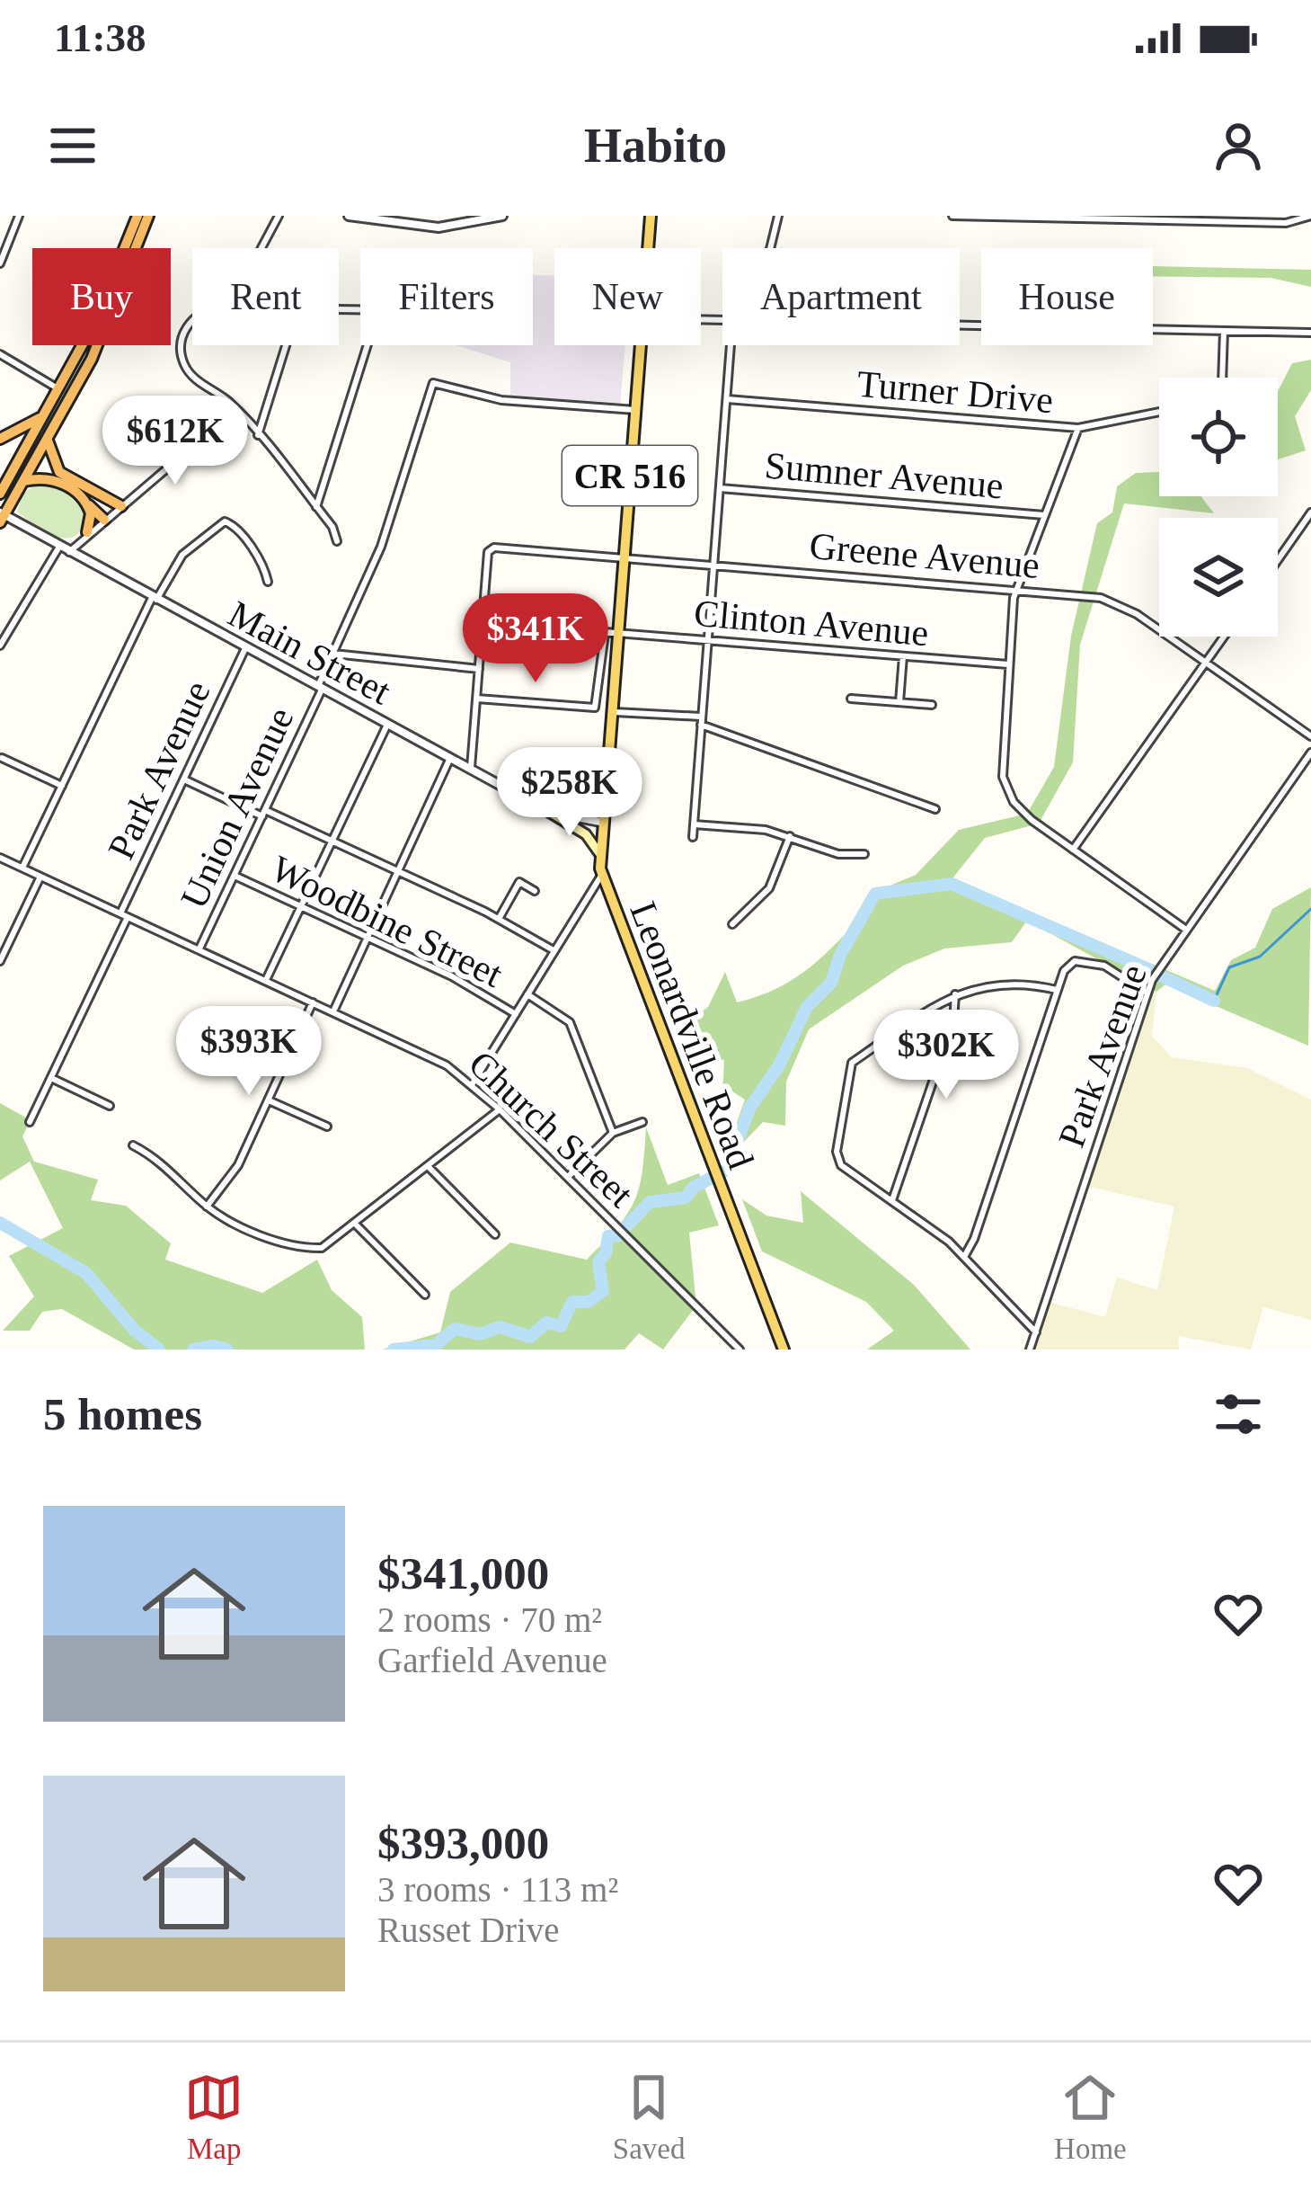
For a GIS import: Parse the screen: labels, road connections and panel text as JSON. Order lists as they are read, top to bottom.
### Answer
{
  "streets": {
    "main road": ["CR 516", "Leonardville Road"],
    "street": [
      "Turner Drive",
      "Sumner Avenue",
      "Greene Avenue",
      "Clinton Avenue",
      "Main Street",
      "Park Avenue",
      "Union Avenue",
      "Woodbine Street",
      "Church Street"
    ]
  },
  "crossings": [
    ["Greene Avenue", "Clinton Avenue"],
    ["Greene Avenue", "Leonardville Road"],
    ["Clinton Avenue", "Leonardville Road"],
    ["Main Street", "Park Avenue"],
    ["Main Street", "Union Avenue"],
    ["Main Street", "Leonardville Road"],
    ["Park Avenue", "Church Street"],
    ["Union Avenue", "Woodbine Street"],
    ["Union Avenue", "Leonardville Road"],
    ["Union Avenue", "Church Street"]
  ],
  "page": {
    "status": "11:38",
    "header": "Habito",
    "chip": [
      "Buy",
      "Rent",
      "Filters",
      "New",
      "Apartment",
      "House"
    ],
    "price": [
      "$612K",
      "$341K",
      "$258K",
      "$393K",
      "$302K"
    ],
    "heading": "5 homes",
    "list": [
      {
        "name": "$341,000",
        "note": "2 rooms · 70 m² · Garfield Avenue"
      },
      {
        "name": "$393,000",
        "note": "3 rooms · 113 m² · Russet Drive"
      }
    ],
    "tabs": ["Map", "Saved", "Home"]
  }
}
